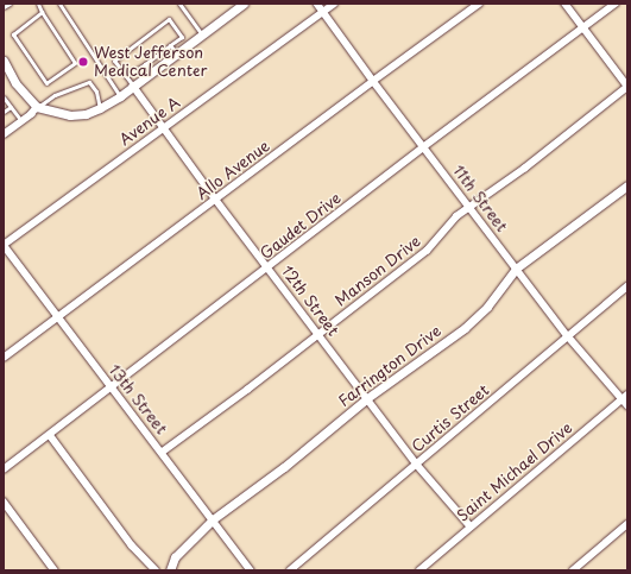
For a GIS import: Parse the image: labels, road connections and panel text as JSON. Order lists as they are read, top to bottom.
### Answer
{
  "streets": {
    "street": [
      "Avenue A",
      "Allo Avenue",
      "11th Street",
      "Gaudet Drive",
      "Manson Drive",
      "12th Street",
      "Farrington Drive",
      "13th Street",
      "Curtis Street",
      "Saint Michael Drive"
    ]
  },
  "crossings": [
    ["Avenue A", "11th Street"],
    ["Avenue A", "12th Street"],
    ["Avenue A", "13th Street"],
    ["Allo Avenue", "11th Street"],
    ["Allo Avenue", "12th Street"],
    ["Allo Avenue", "13th Street"],
    ["11th Street", "Gaudet Drive"],
    ["11th Street", "Manson Drive"],
    ["11th Street", "Farrington Drive"],
    ["11th Street", "Curtis Street"],
    ["11th Street", "Saint Michael Drive"],
    ["Gaudet Drive", "12th Street"],
    ["Gaudet Drive", "13th Street"],
    ["Manson Drive", "12th Street"],
    ["Manson Drive", "13th Street"],
    ["12th Street", "Farrington Drive"],
    ["12th Street", "Curtis Street"],
    ["12th Street", "Saint Michael Drive"],
    ["Farrington Drive", "13th Street"]
  ],
  "places": ["West Jefferson Medical Center"]
}
